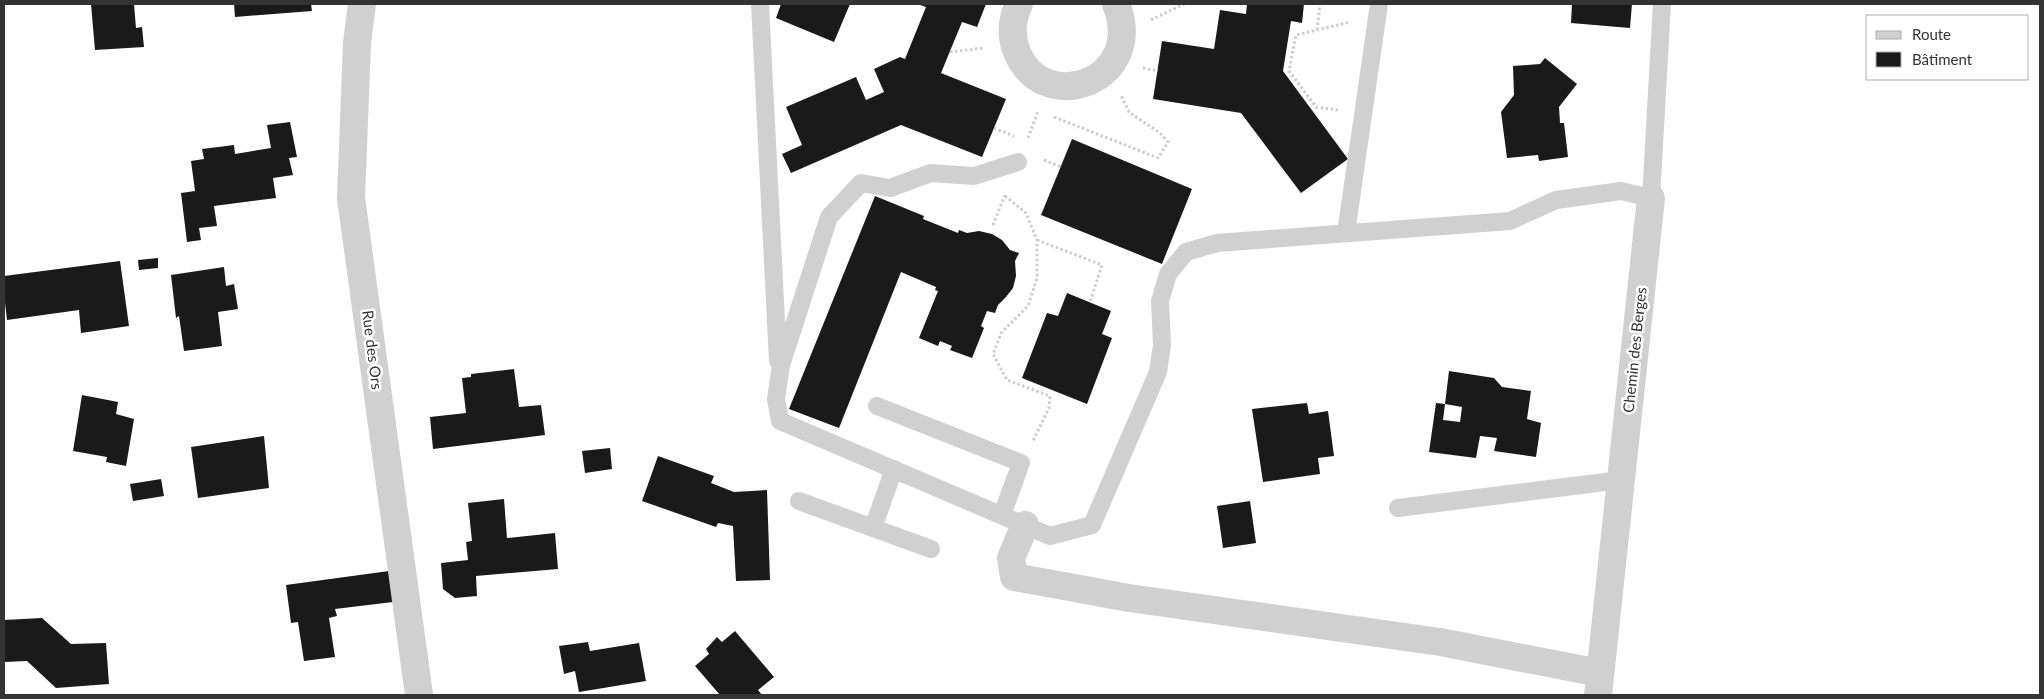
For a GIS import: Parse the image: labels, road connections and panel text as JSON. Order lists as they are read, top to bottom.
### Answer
{
  "streets": {
    "street": ["Rue des Ors", "Chemin des Berges"]
  },
  "legend": ["Route", "Bâtiment"]
}
